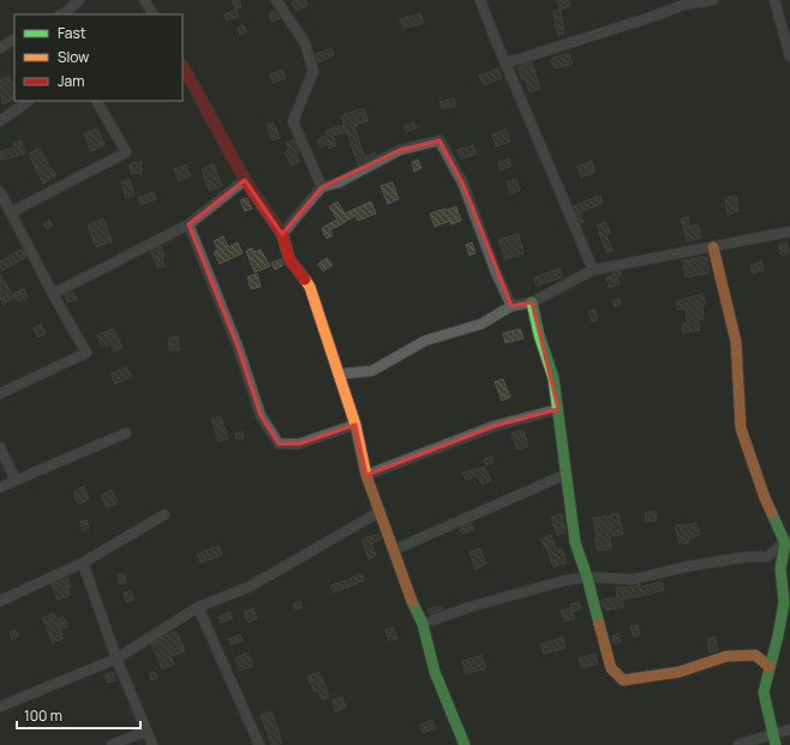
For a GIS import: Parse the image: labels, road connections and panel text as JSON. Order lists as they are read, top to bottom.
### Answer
{
  "legend": ["Fast", "Slow", "Jam"],
  "scale_bar": "100 m"
}
